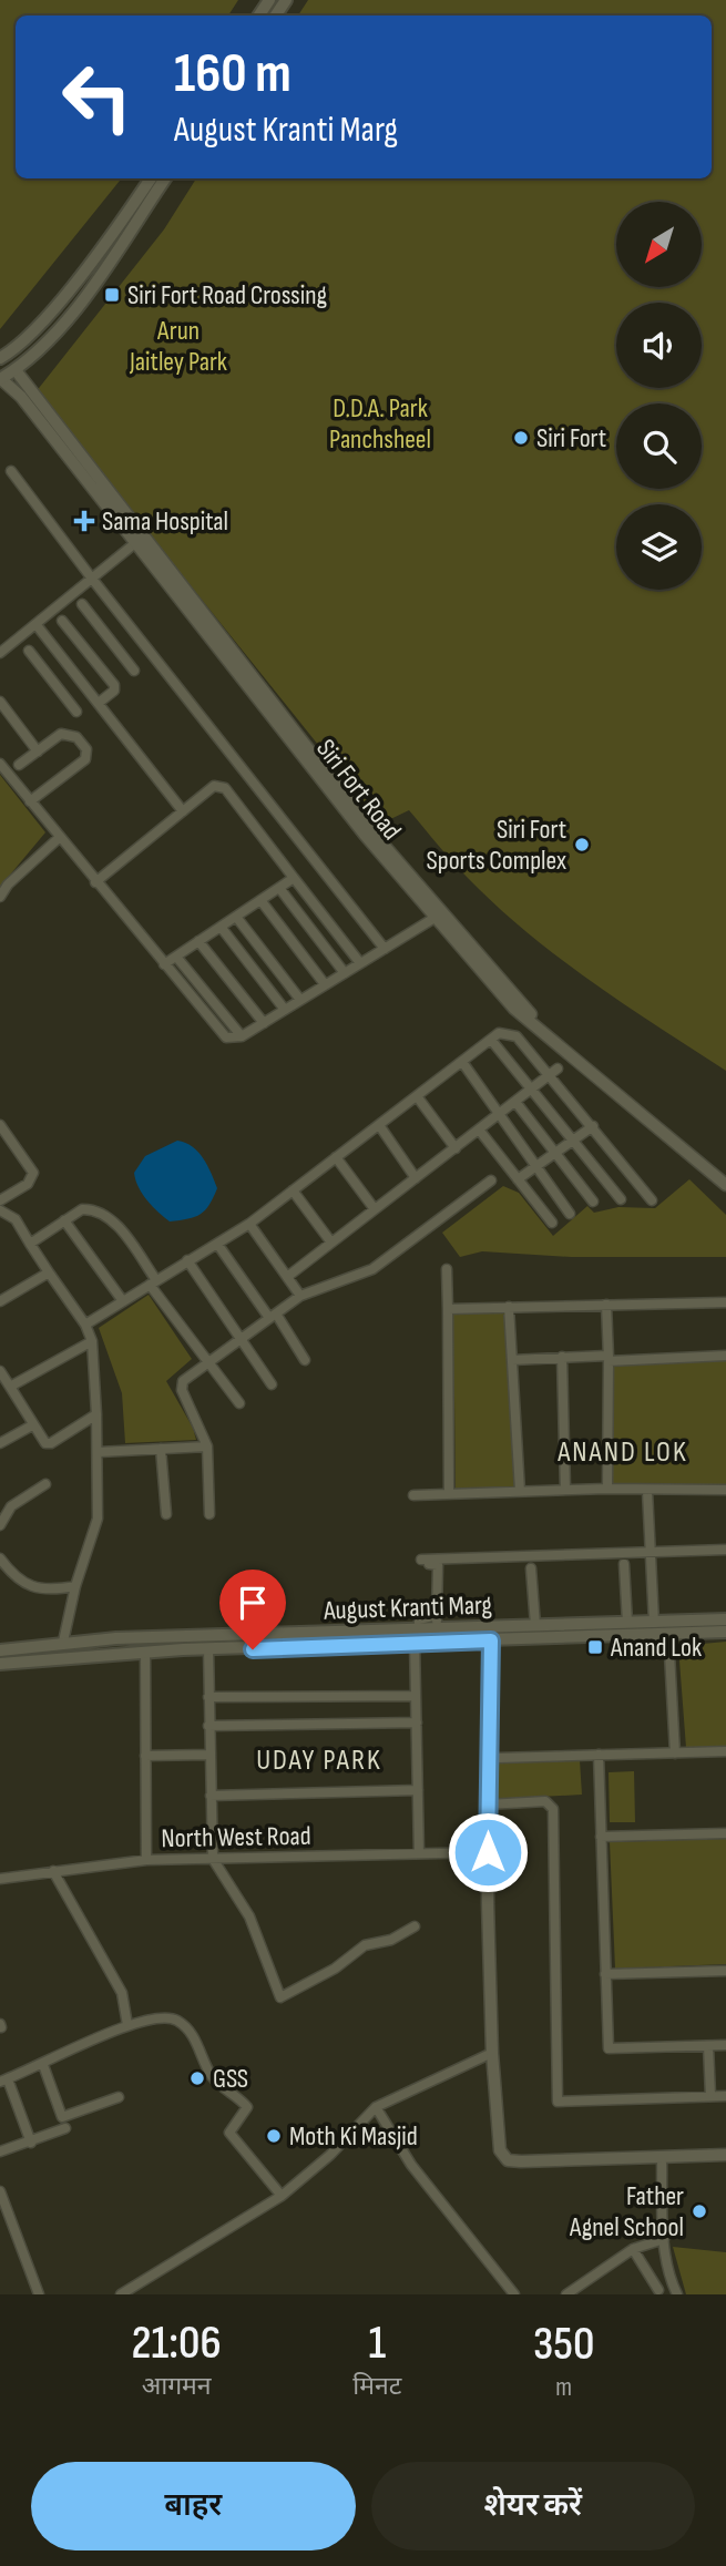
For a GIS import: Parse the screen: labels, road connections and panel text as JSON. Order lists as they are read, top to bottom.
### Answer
{
  "streets": {
    "main road": ["August Kranti Marg"],
    "street": ["Siri Fort Road", "North West Road"]
  },
  "crossings": [
    ["August Kranti Marg", "North West Road"]
  ],
  "districts": ["ANAND LOK", "UDAY PARK"],
  "parks": ["Arun Jaitley Park", "D.D.A. Park Panchsheel"],
  "places": {
    "transit": ["Siri Fort Road Crossing", "Anand Lok"],
    "other": [
      "Siri Fort",
      "Siri Fort Sports Complex",
      "GSS",
      "Moth Ki Masjid",
      "Father Agnel School"
    ],
    "health": ["Sama Hospital"]
  },
  "north": "bottom left",
  "page": {
    "turn": ["160 m", "August Kranti Marg"],
    "eta": [
      "21:06",
      "आगमन",
      "1",
      "मिनट",
      "350",
      "m"
    ],
    "buttons": ["बाहर", "शेयर करें"]
  }
}
